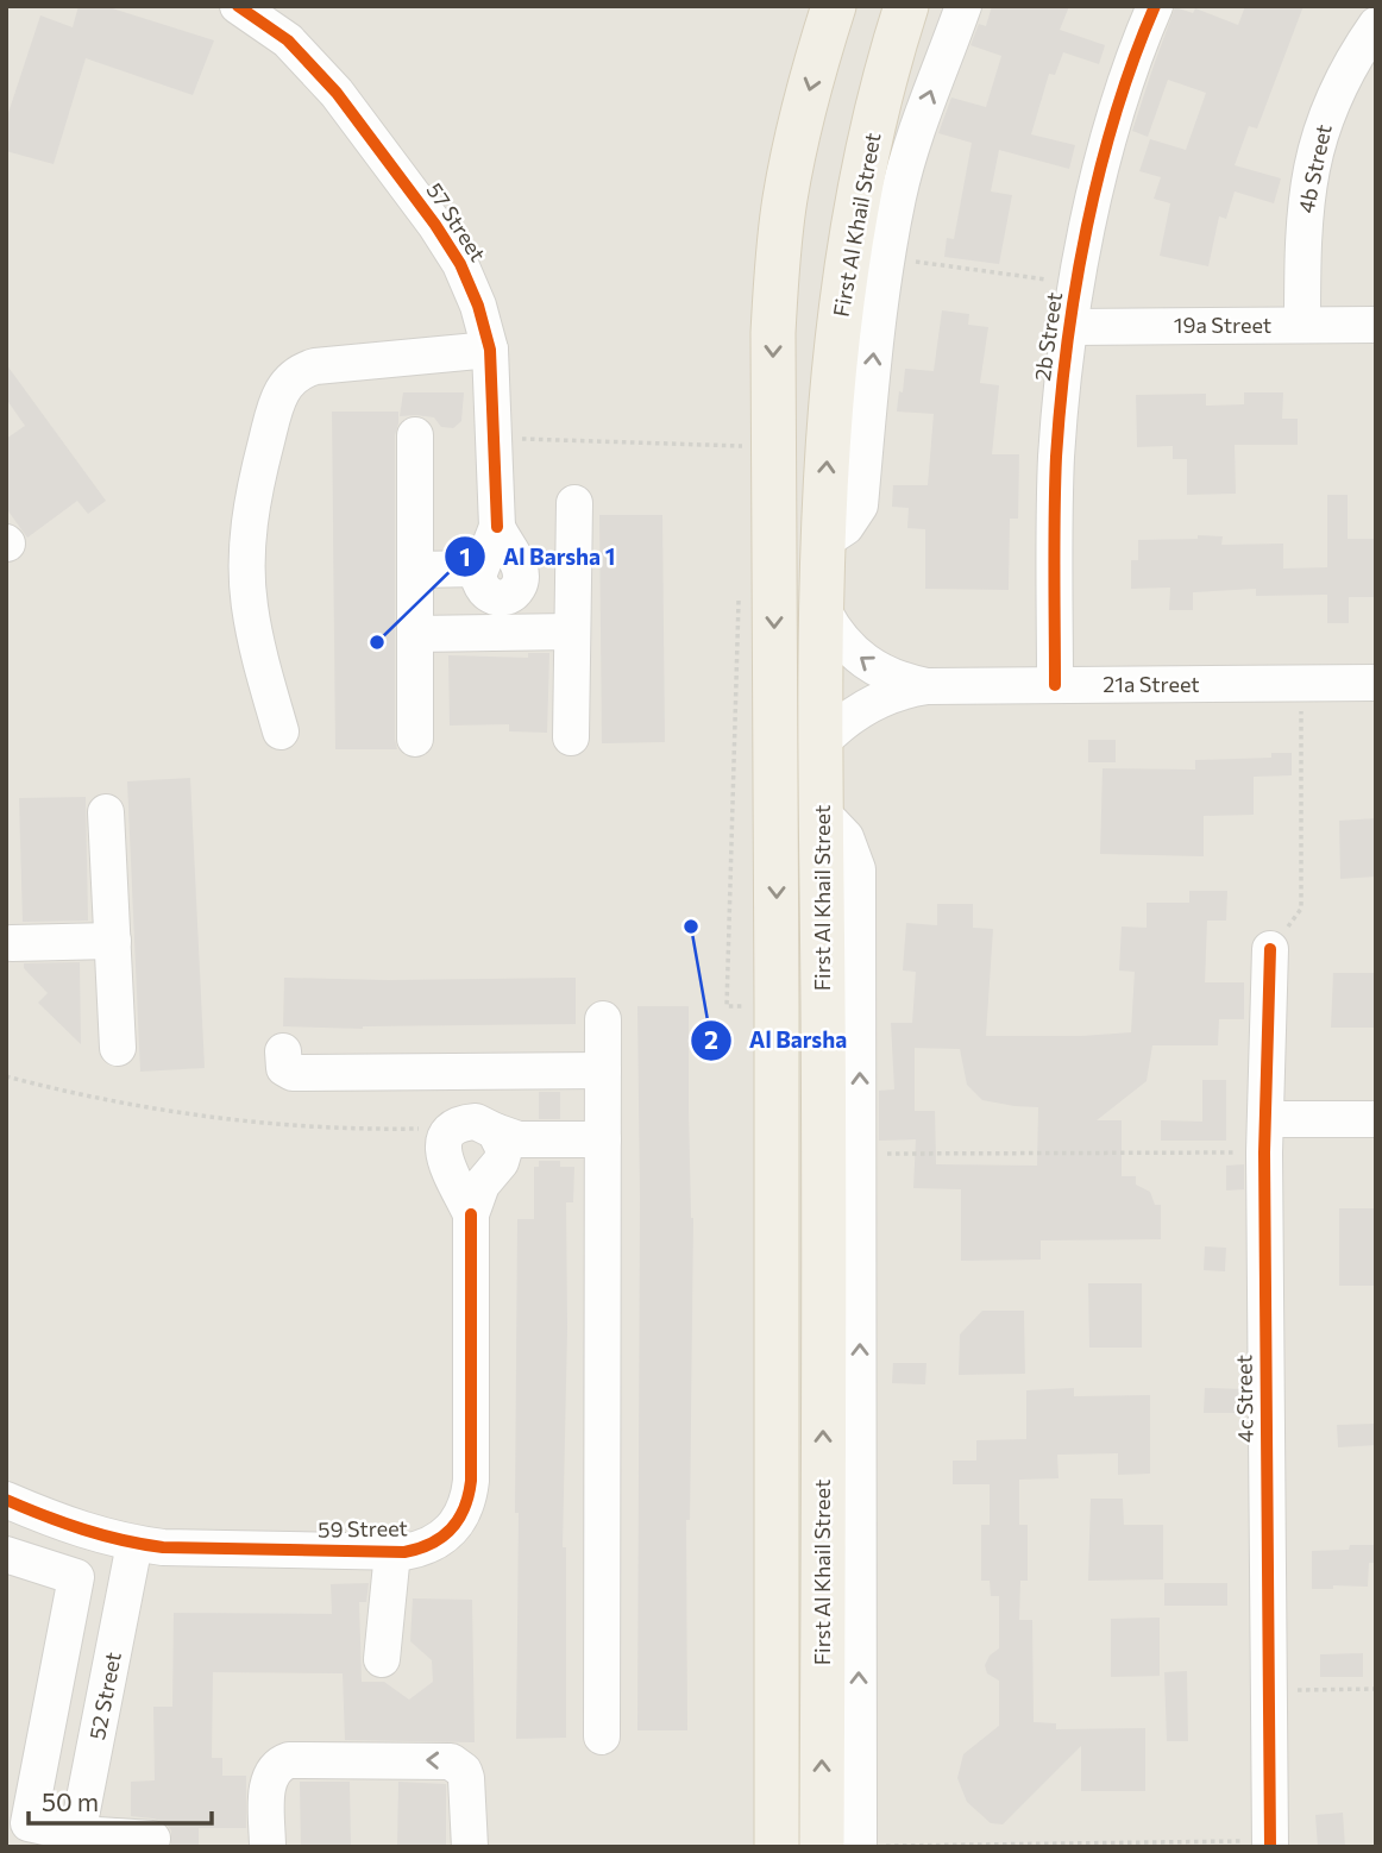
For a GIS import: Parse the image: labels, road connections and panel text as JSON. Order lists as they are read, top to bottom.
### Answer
{
  "streets": {
    "main road": ["First Al Khail Street"],
    "street": [
      "4b Street",
      "57 Street",
      "19a Street",
      "2b Street",
      "21a Street",
      "4c Street",
      "59 Street",
      "52 Street"
    ]
  },
  "crossings": [
    ["4b Street", "19a Street"],
    ["First Al Khail Street", "21a Street"],
    ["19a Street", "2b Street"],
    ["2b Street", "21a Street"],
    ["59 Street", "52 Street"]
  ],
  "places": ["Al Barsha 1", "Al Barsha"],
  "scale_bar": "50 m"
}
